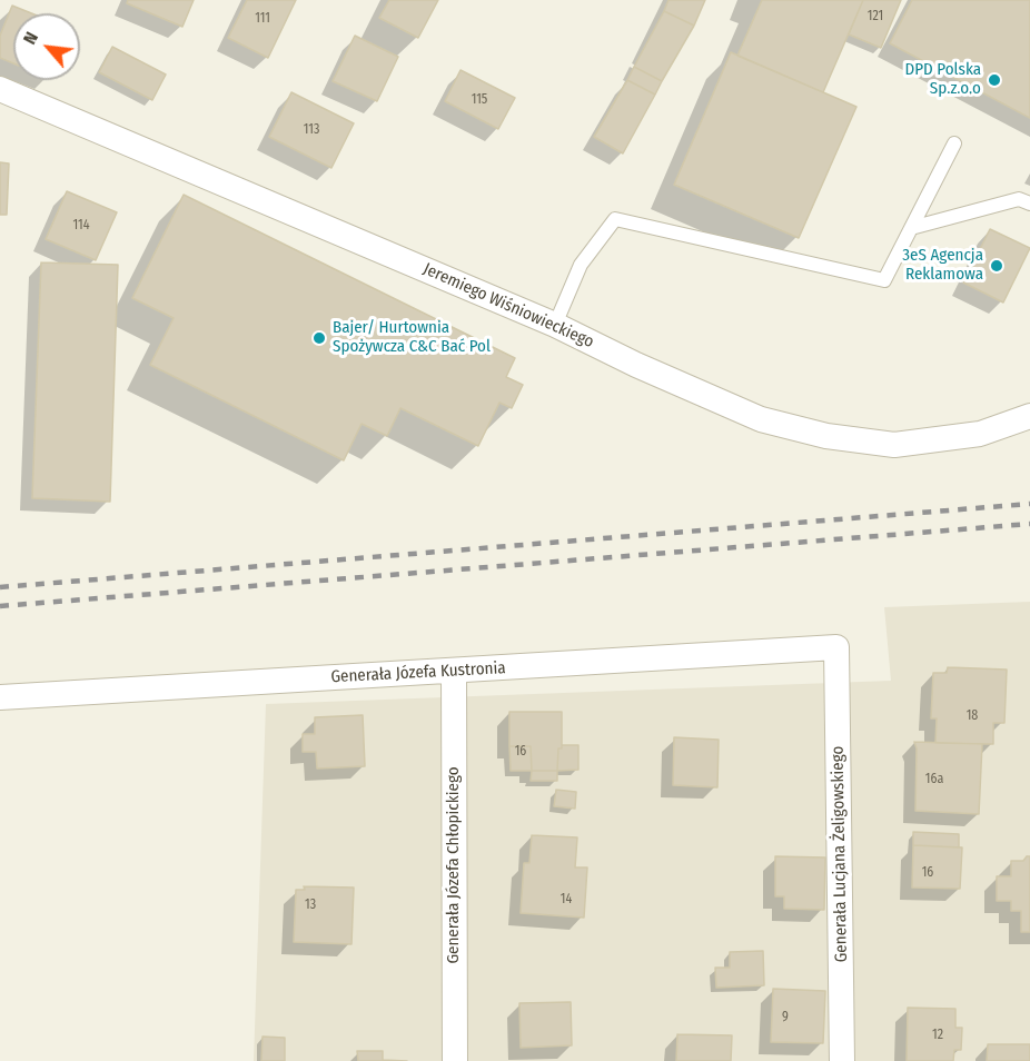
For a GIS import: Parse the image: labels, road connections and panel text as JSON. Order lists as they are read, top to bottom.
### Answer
{
  "streets": {
    "street": [
      "Jeremiego Wiśniowieckiego",
      "Generała Józefa Kustronia",
      "Generała Lucjana Żeligowskiego",
      "Generała Józefa Chłopickiego"
    ]
  },
  "crossings": [
    ["Generała Józefa Kustronia", "Generała Lucjana Żeligowskiego"],
    ["Generała Józefa Kustronia", "Generała Józefa Chłopickiego"]
  ],
  "places": ["DPD Polska Sp.z.o.o", "3eS Agencja Reklamowa", "Bajer/ Hurtownia Spożywcza C&C Bać Pol"],
  "house_numbers": [
    "121",
    "111",
    "115",
    "113",
    "114",
    "18",
    "16",
    "16a",
    "16",
    "14",
    "13",
    "9",
    "12"
  ],
  "north": "top left"
}
